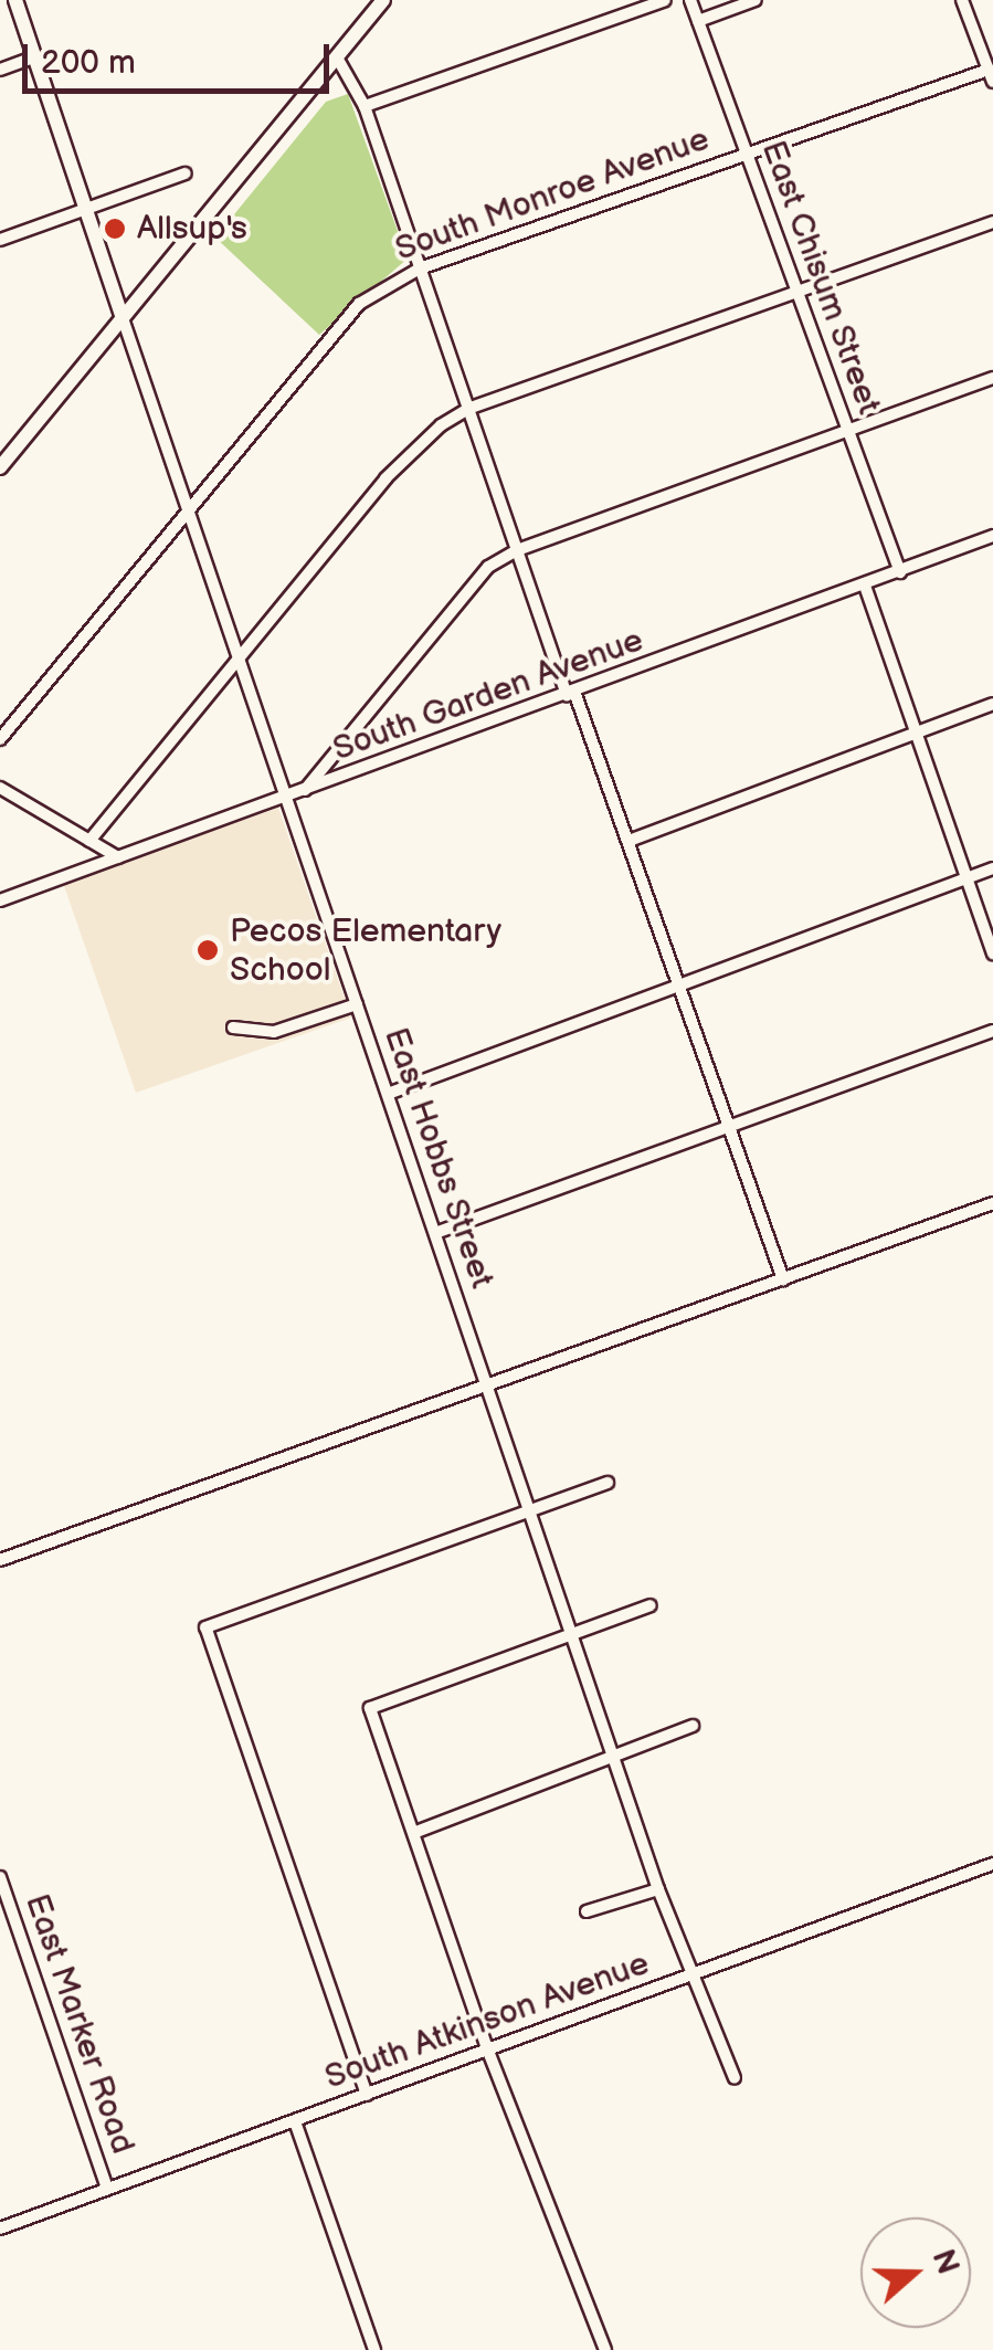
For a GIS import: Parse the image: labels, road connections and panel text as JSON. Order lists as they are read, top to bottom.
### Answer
{
  "streets": {
    "main road": ["East Hobbs Street"],
    "street": [
      "South Monroe Avenue",
      "East Chisum Street",
      "South Garden Avenue",
      "South Atkinson Avenue",
      "East Marker Road"
    ]
  },
  "crossings": [
    ["South Monroe Avenue", "East Chisum Street"],
    ["South Monroe Avenue", "East Hobbs Street"],
    ["East Chisum Street", "South Garden Avenue"],
    ["South Garden Avenue", "East Hobbs Street"],
    ["East Hobbs Street", "South Atkinson Avenue"],
    ["South Atkinson Avenue", "East Marker Road"]
  ],
  "places": ["Allsup's", "Pecos Elementary School"],
  "scale_bar": "200 m",
  "north": "right"
}
